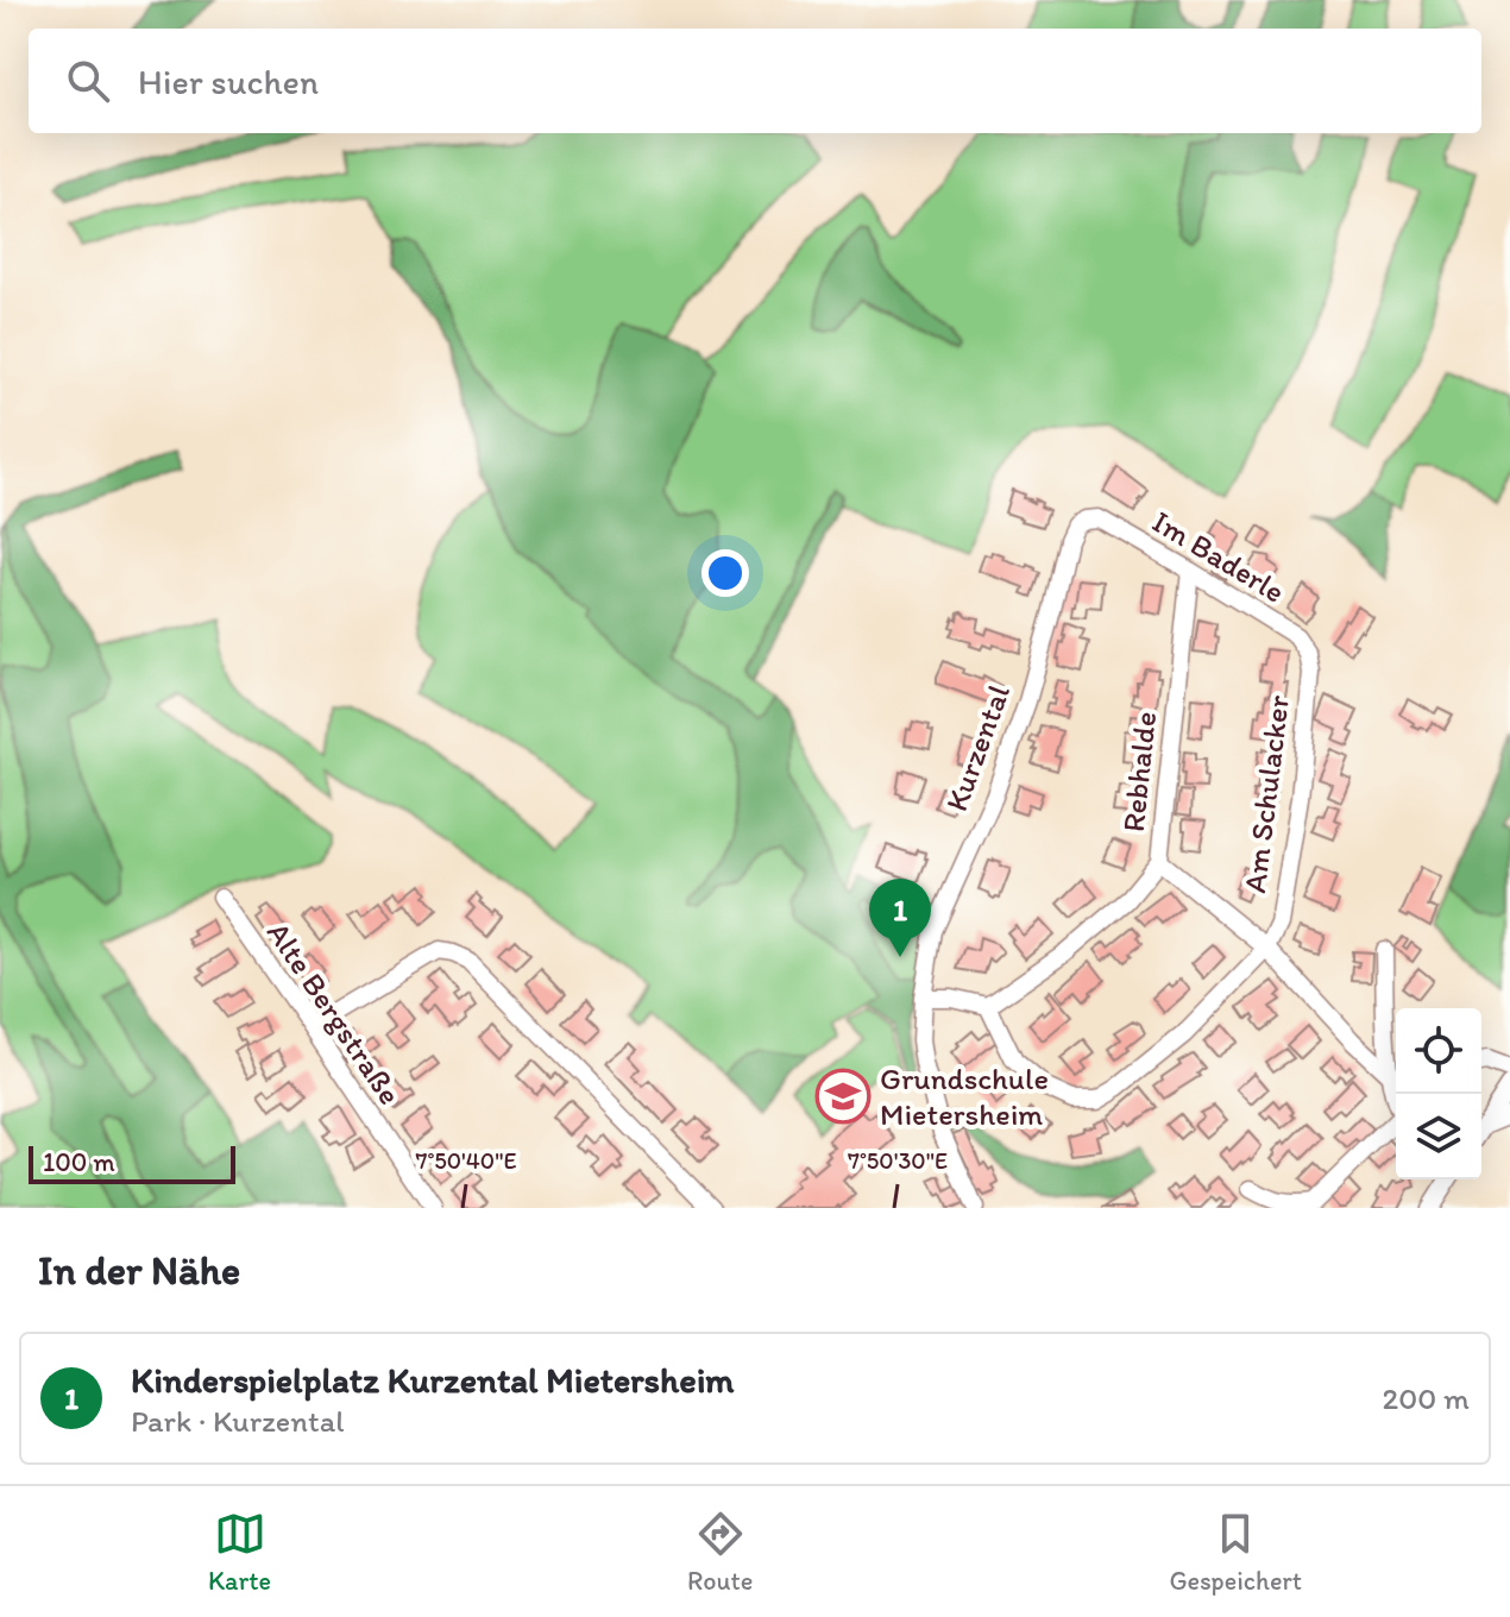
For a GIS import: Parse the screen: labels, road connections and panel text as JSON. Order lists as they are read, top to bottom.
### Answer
{
  "streets": {
    "street": [
      "Im Baderle",
      "Kurzental",
      "Rebhalde",
      "Am Schulacker",
      "Alte Bergstraße"
    ]
  },
  "crossings": [
    ["Im Baderle", "Kurzental"],
    ["Im Baderle", "Rebhalde"],
    ["Im Baderle", "Am Schulacker"],
    ["Rebhalde", "Am Schulacker"]
  ],
  "places": {
    "school or university": ["Grundschule Mietersheim"]
  },
  "scale_bar": "100 m",
  "page": {
    "search": "Hier suchen",
    "pins": "1",
    "scale": "100 m",
    "heading": "In der Nähe",
    "list": [
      {
        "mark": "1",
        "name": "Kinderspielplatz Kurzental Mietersheim",
        "note": "Park · Kurzental",
        "value": "200 m"
      }
    ],
    "nav": ["Karte", "Route", "Gespeichert"]
  },
  "coordinates": ["7°50'40\"E", "7°50'30\"E"]
}
